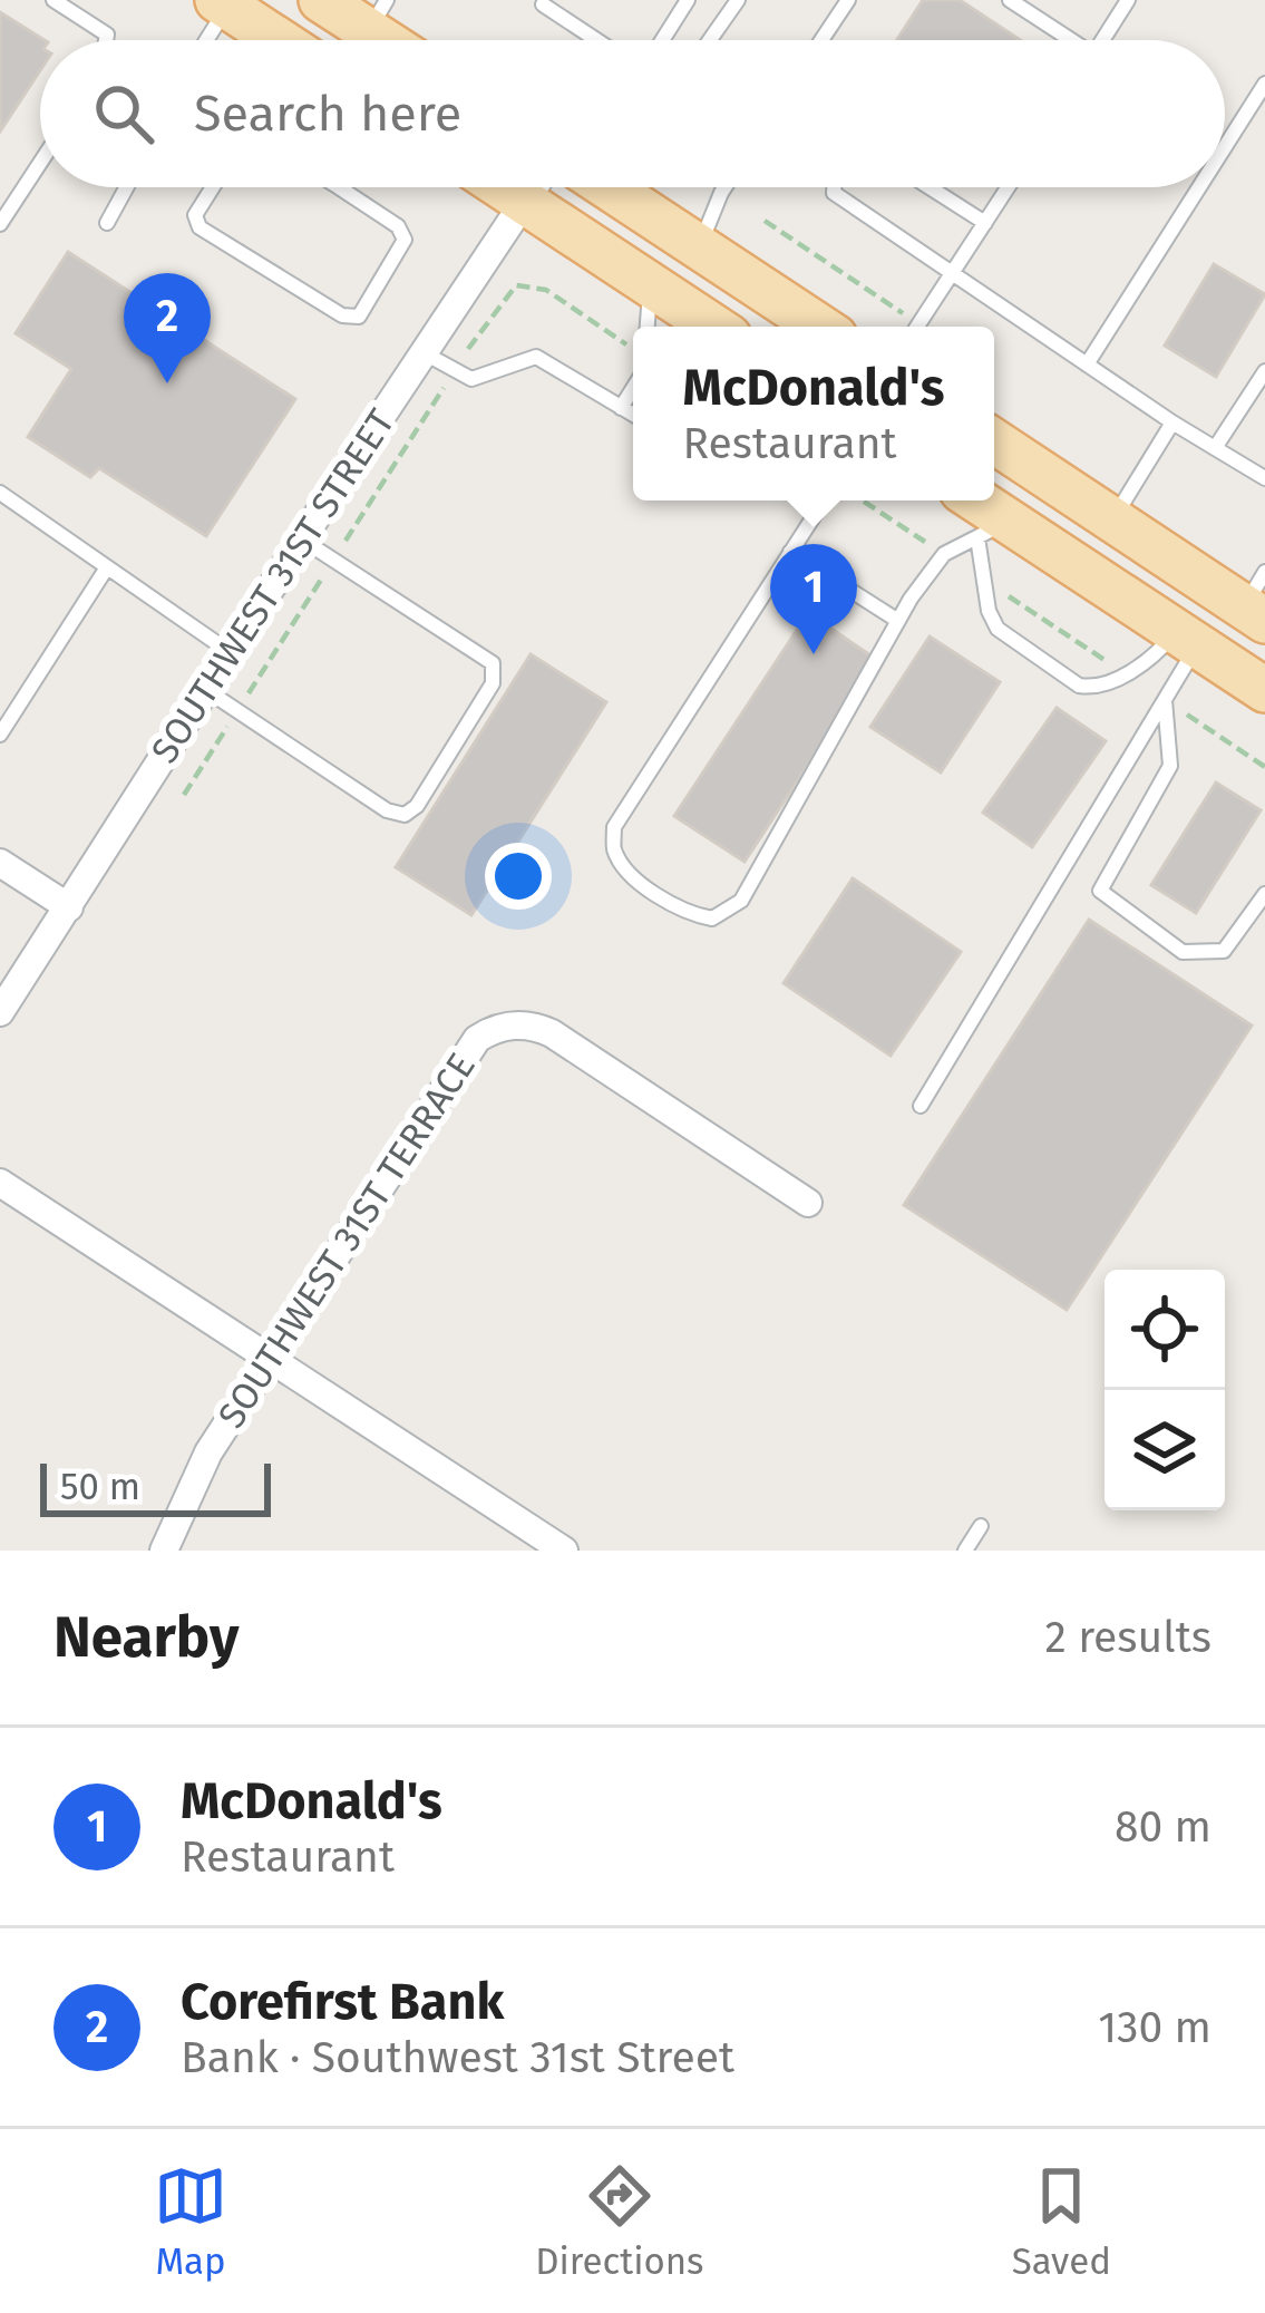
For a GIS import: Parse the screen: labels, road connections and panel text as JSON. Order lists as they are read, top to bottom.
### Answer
{
  "streets": {
    "street": ["SOUTHWEST 31ST STREET", "SOUTHWEST 31ST TERRACE"]
  },
  "scale_bar": "50 m",
  "page": {
    "search": "Search here",
    "pins": ["2", "1"],
    "popup": ["McDonald's", "Restaurant"],
    "scale": "50 m",
    "heading": ["Nearby", "2 results"],
    "list": [
      {
        "mark": "1",
        "name": "McDonald's",
        "note": "Restaurant",
        "value": "80 m"
      },
      {
        "mark": "2",
        "name": "Corefirst Bank",
        "note": "Bank · Southwest 31st Street",
        "value": "130 m"
      }
    ],
    "nav": ["Map", "Directions", "Saved"]
  }
}
